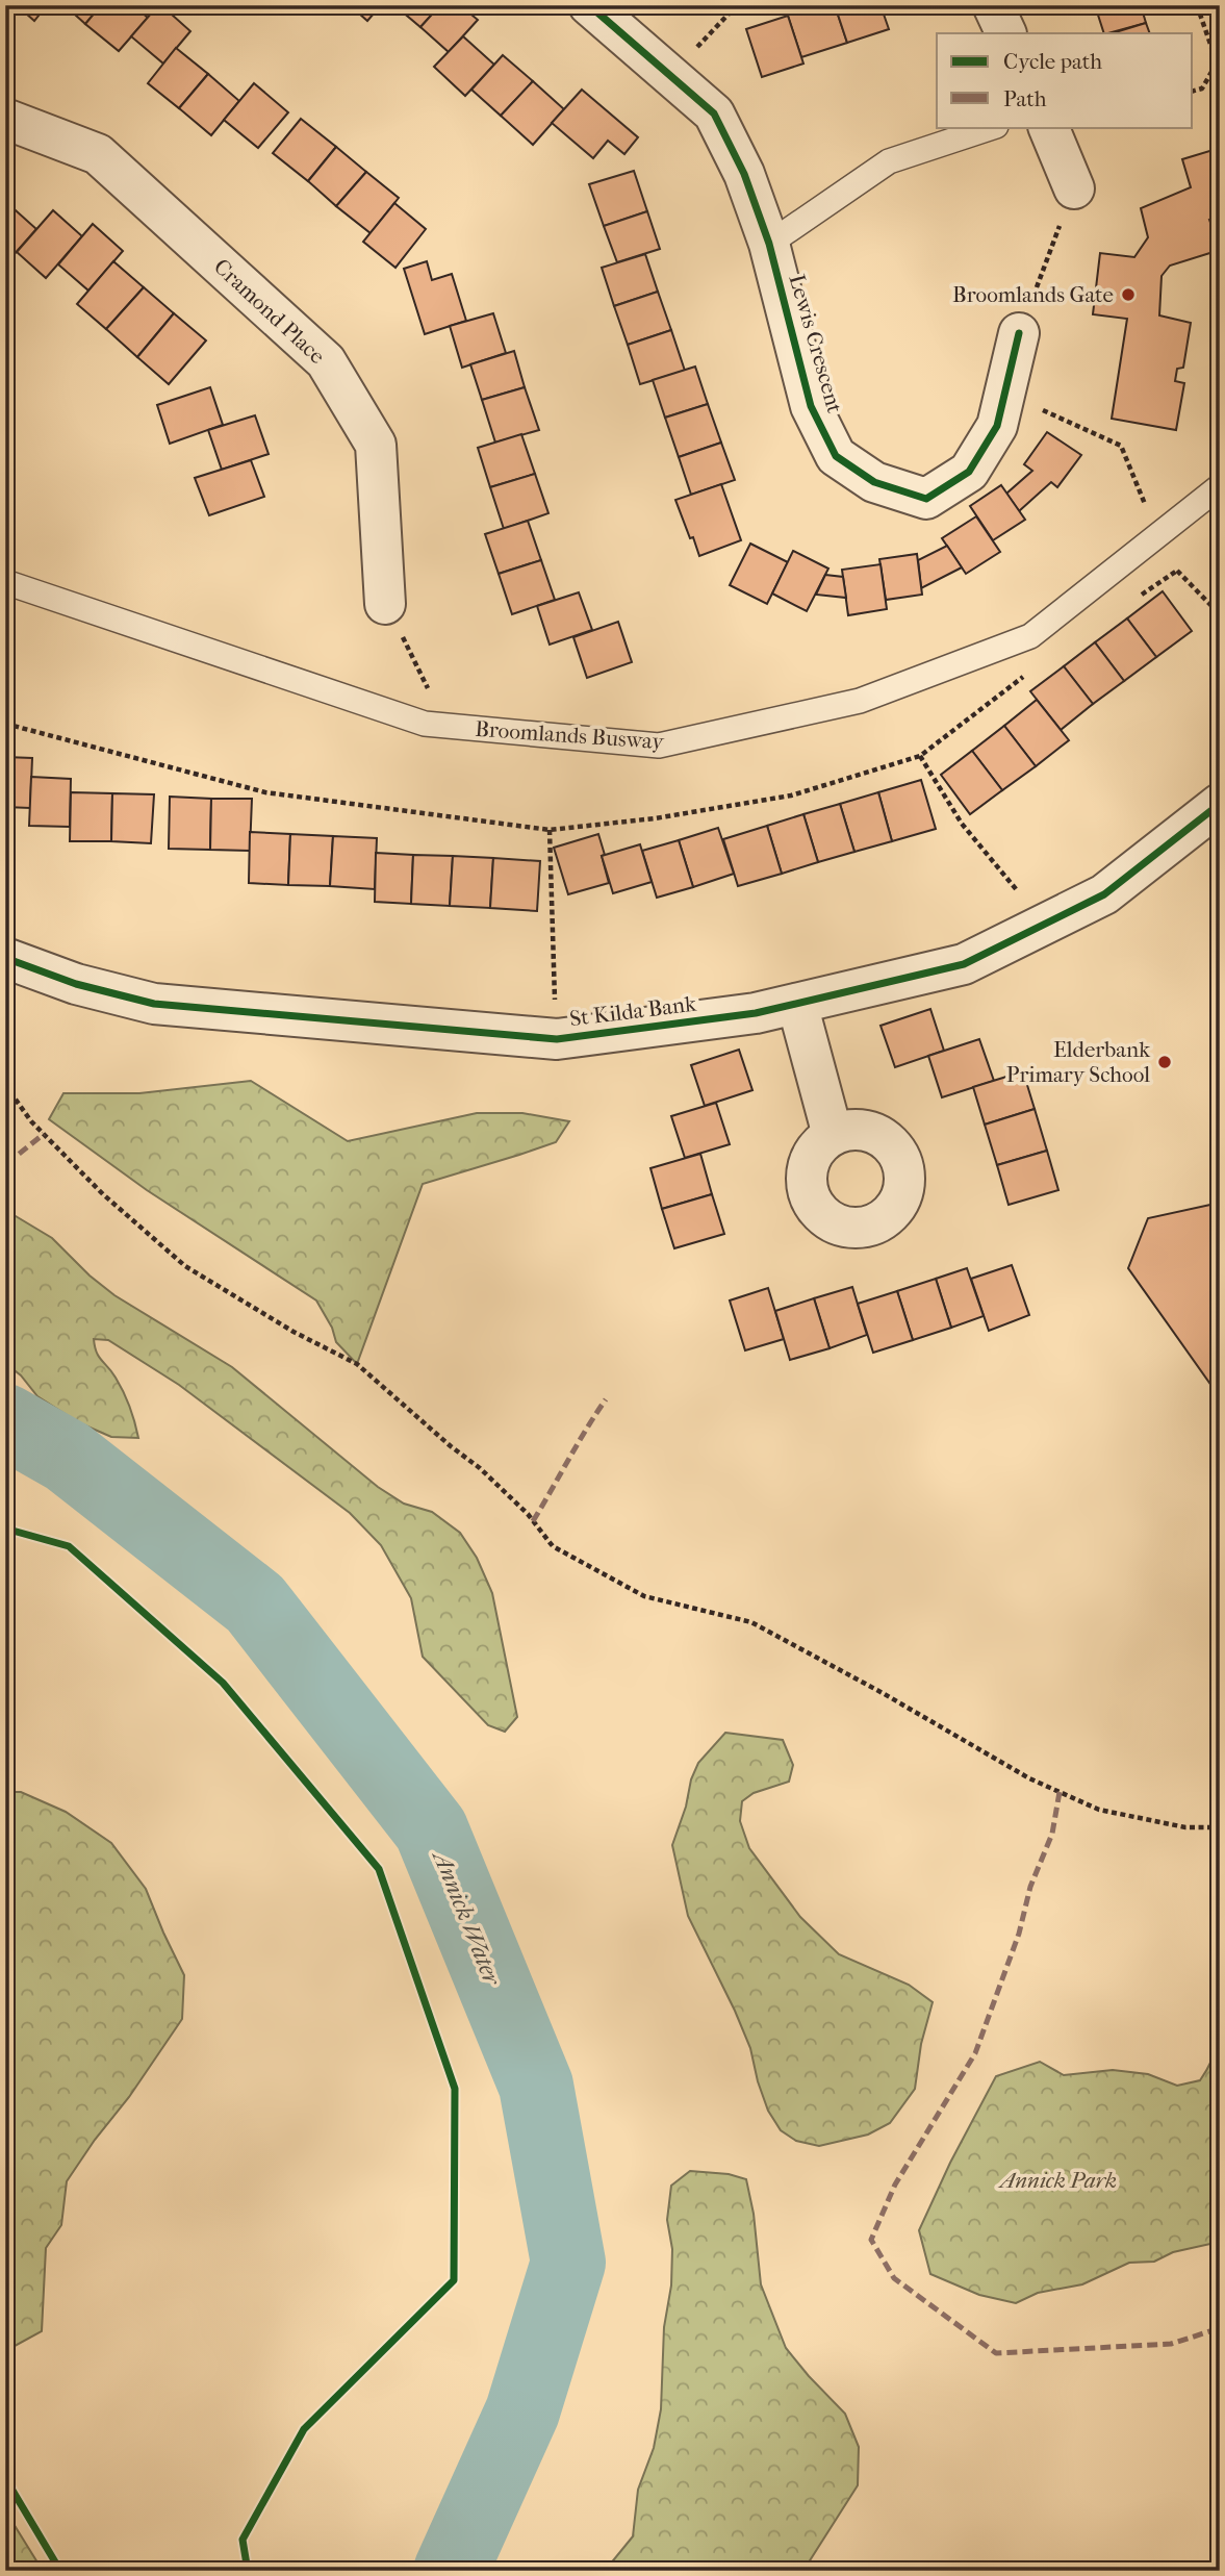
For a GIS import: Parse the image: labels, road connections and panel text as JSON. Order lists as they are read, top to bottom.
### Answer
{
  "streets": {
    "street": ["Cramond Place", "Lewis Crescent", "St Kilda Bank"],
    "lane": ["Broomlands Busway"]
  },
  "water": ["Annick Water"],
  "parks": ["Annick Park"],
  "places": ["Broomlands Gate", "Elderbank Primary School"],
  "legend": ["Cycle path", "Path"]
}
